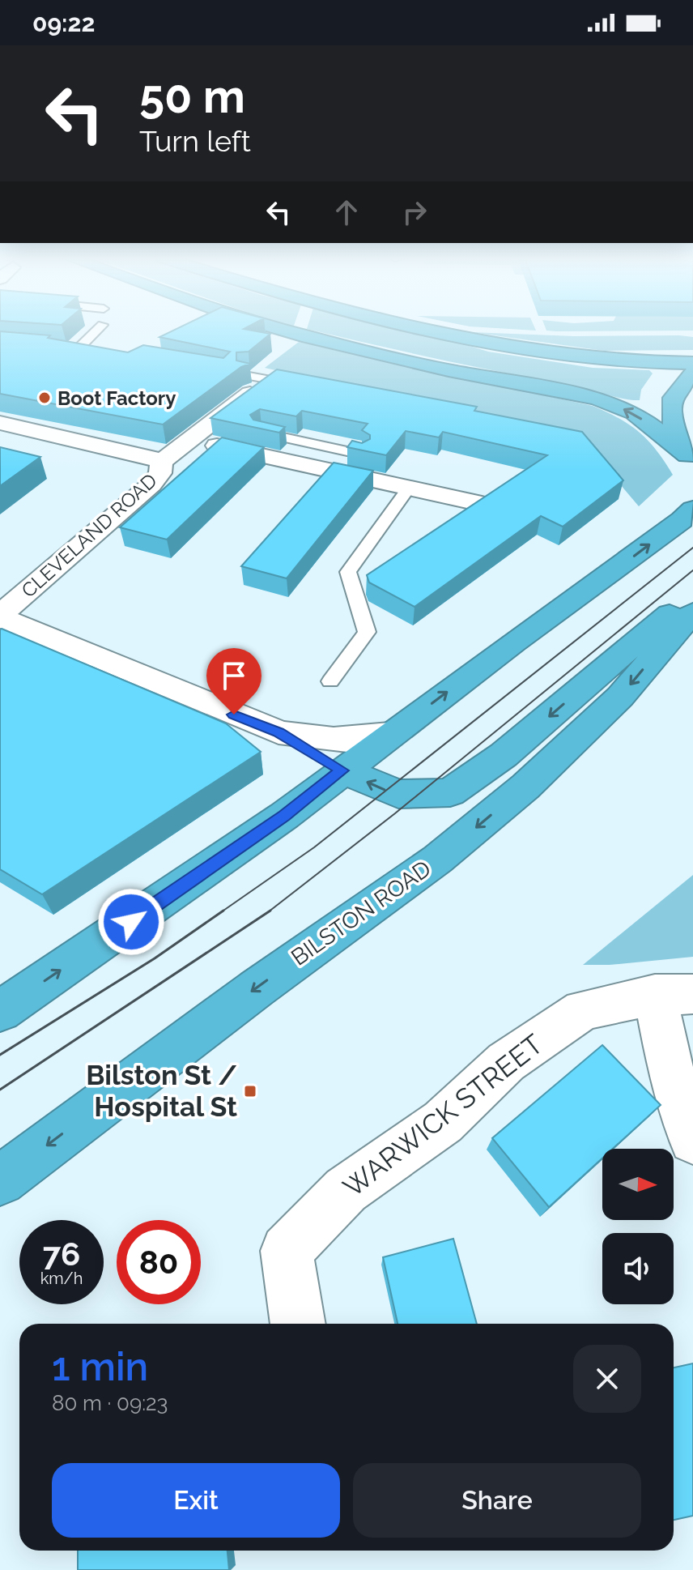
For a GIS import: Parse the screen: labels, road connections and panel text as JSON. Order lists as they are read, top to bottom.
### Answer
{
  "streets": {
    "highway": ["BILSTON ROAD"],
    "street": ["CLEVELAND ROAD", "WARWICK STREET"]
  },
  "places": {
    "other": ["Boot Factory"],
    "transit": ["Bilston St / Hospital St"]
  },
  "north": "right",
  "page": {
    "status": "09:22",
    "turn": ["50 m", "Turn left"],
    "speed": "76 km/h",
    "limit": "80",
    "heading": ["1 min", "80 m · 09:23"],
    "buttons": ["Exit", "Share"]
  }
}
